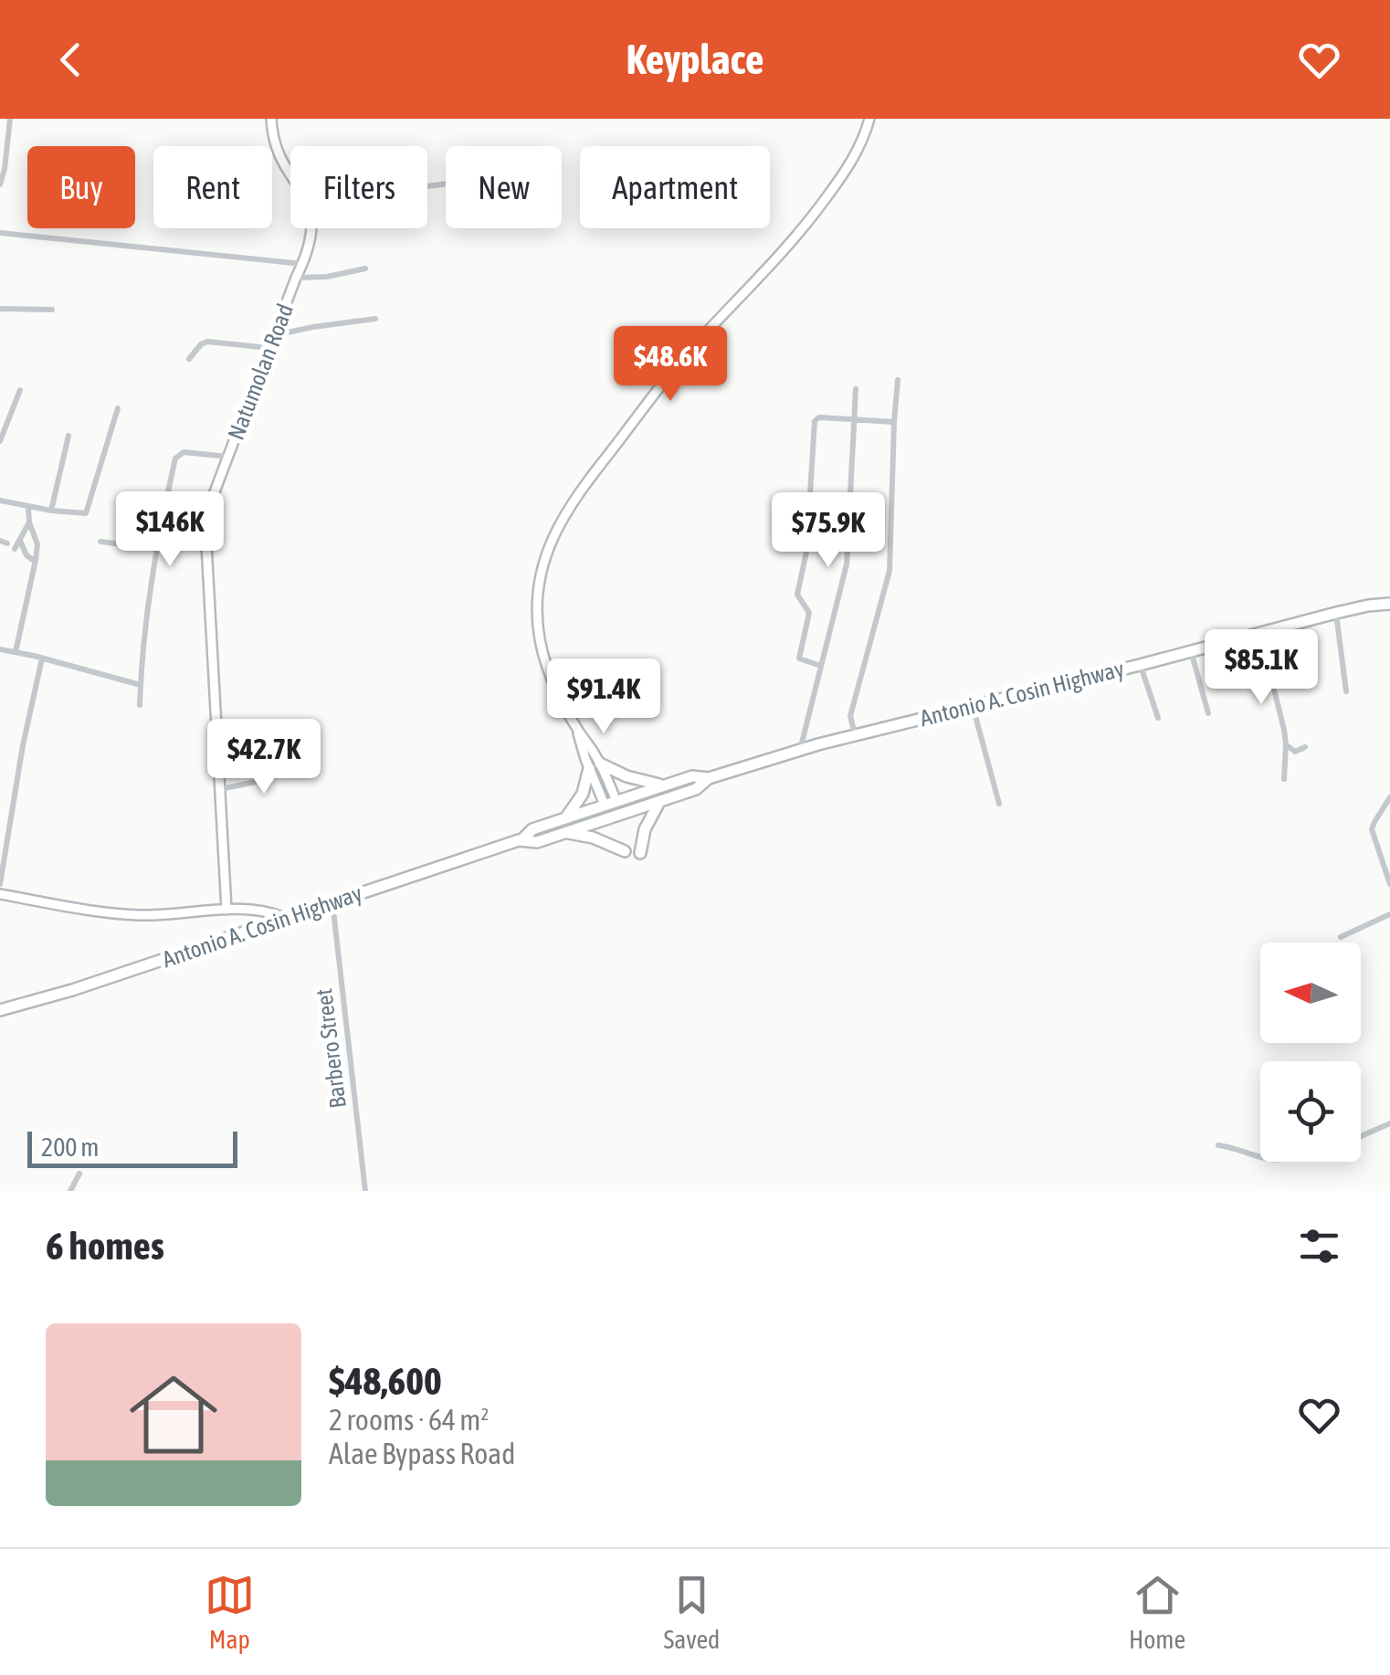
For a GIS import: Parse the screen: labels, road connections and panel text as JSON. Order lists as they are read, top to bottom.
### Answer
{
  "streets": {
    "highway": ["Antonio A. Cosin Highway"],
    "street": ["Natumolan Road", "Barbero Street"]
  },
  "crossings": [
    ["Antonio A. Cosin Highway", "Barbero Street"]
  ],
  "scale_bar": "200 m",
  "north": "left",
  "page": {
    "header": "Keyplace",
    "chip": [
      "Buy",
      "Rent",
      "Filters",
      "New",
      "Apartment"
    ],
    "price": [
      "$48.6K",
      "$146K",
      "$75.9K",
      "$85.1K",
      "$91.4K",
      "$42.7K"
    ],
    "scale": "200 m",
    "heading": "6 homes",
    "list": [
      {
        "name": "$48,600",
        "note": "2 rooms · 64 m² · Alae Bypass Road"
      }
    ],
    "tabs": ["Map", "Saved", "Home"]
  }
}
